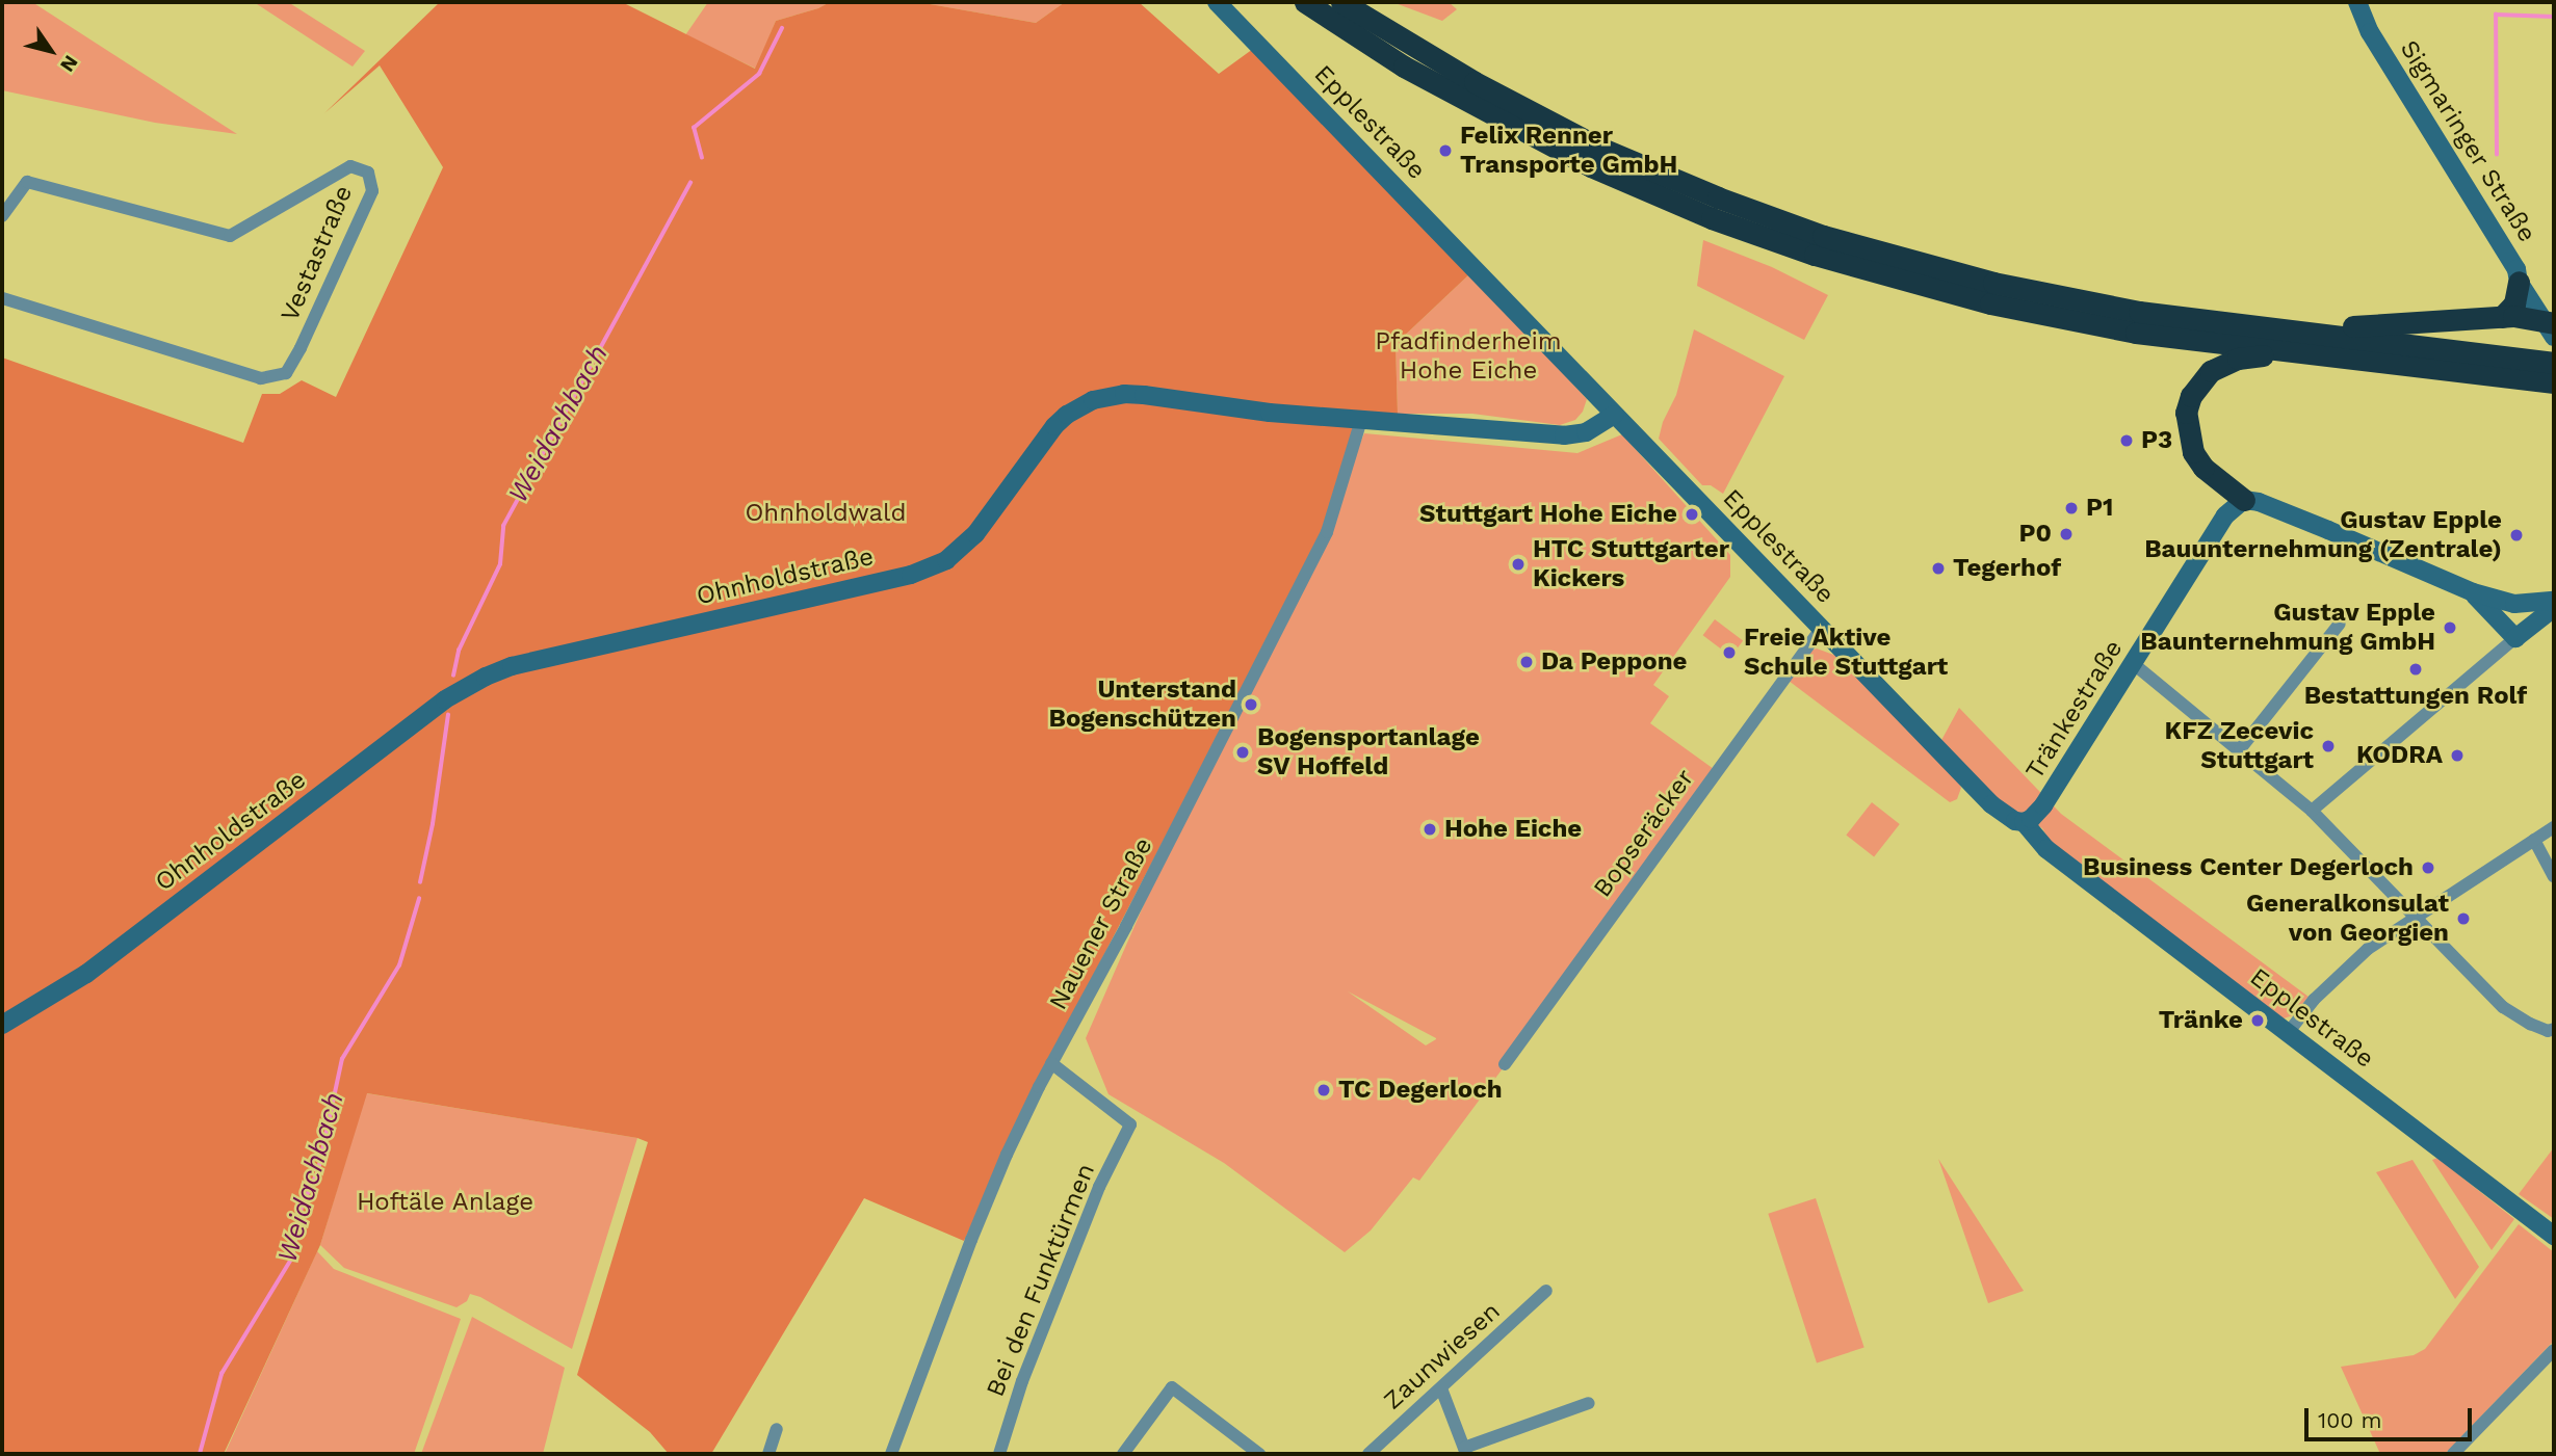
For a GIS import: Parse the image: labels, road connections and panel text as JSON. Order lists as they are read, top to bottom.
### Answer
{
  "streets": {
    "main road": [
      "Epplestraße",
      "Sigmaringer Straße",
      "Ohnholdstraße",
      "Tränkestraße"
    ],
    "street": [
      "Vestastraße",
      "Bopseräcker",
      "Nauener Straße",
      "Bei den Funktürmen",
      "Zaunwiesen"
    ]
  },
  "crossings": [
    ["Epplestraße", "Ohnholdstraße"],
    ["Epplestraße", "Tränkestraße"],
    ["Epplestraße", "Bopseräcker"],
    ["Ohnholdstraße", "Nauener Straße"],
    ["Nauener Straße", "Bei den Funktürmen"]
  ],
  "water": ["Weidachbach"],
  "parks": ["Pfadfinderheim Hohe Eiche", "Ohnholdwald", "Hoftäle Anlage"],
  "places": [
    "Felix Renner Transporte GmbH",
    "P3",
    "P1",
    "Stuttgart Hohe Eiche",
    "P0",
    "Gustav Epple Bauunternehmung (Zentrale)",
    "HTC Stuttgarter Kickers",
    "Tegerhof",
    "Gustav Epple Baunternehmung GmbH",
    "Freie Aktive Schule Stuttgart",
    "Da Peppone",
    "Bestattungen Rolf",
    "Unterstand Bogenschützen",
    "KFZ Zecevic Stuttgart",
    "Bogensportanlage SV Hoffeld",
    "KODRA",
    "Hohe Eiche",
    "Business Center Degerloch",
    "Generalkonsulat von Georgien",
    "Tränke",
    "TC Degerloch"
  ],
  "scale_bar": "100 m",
  "north": "bottom right"
}
